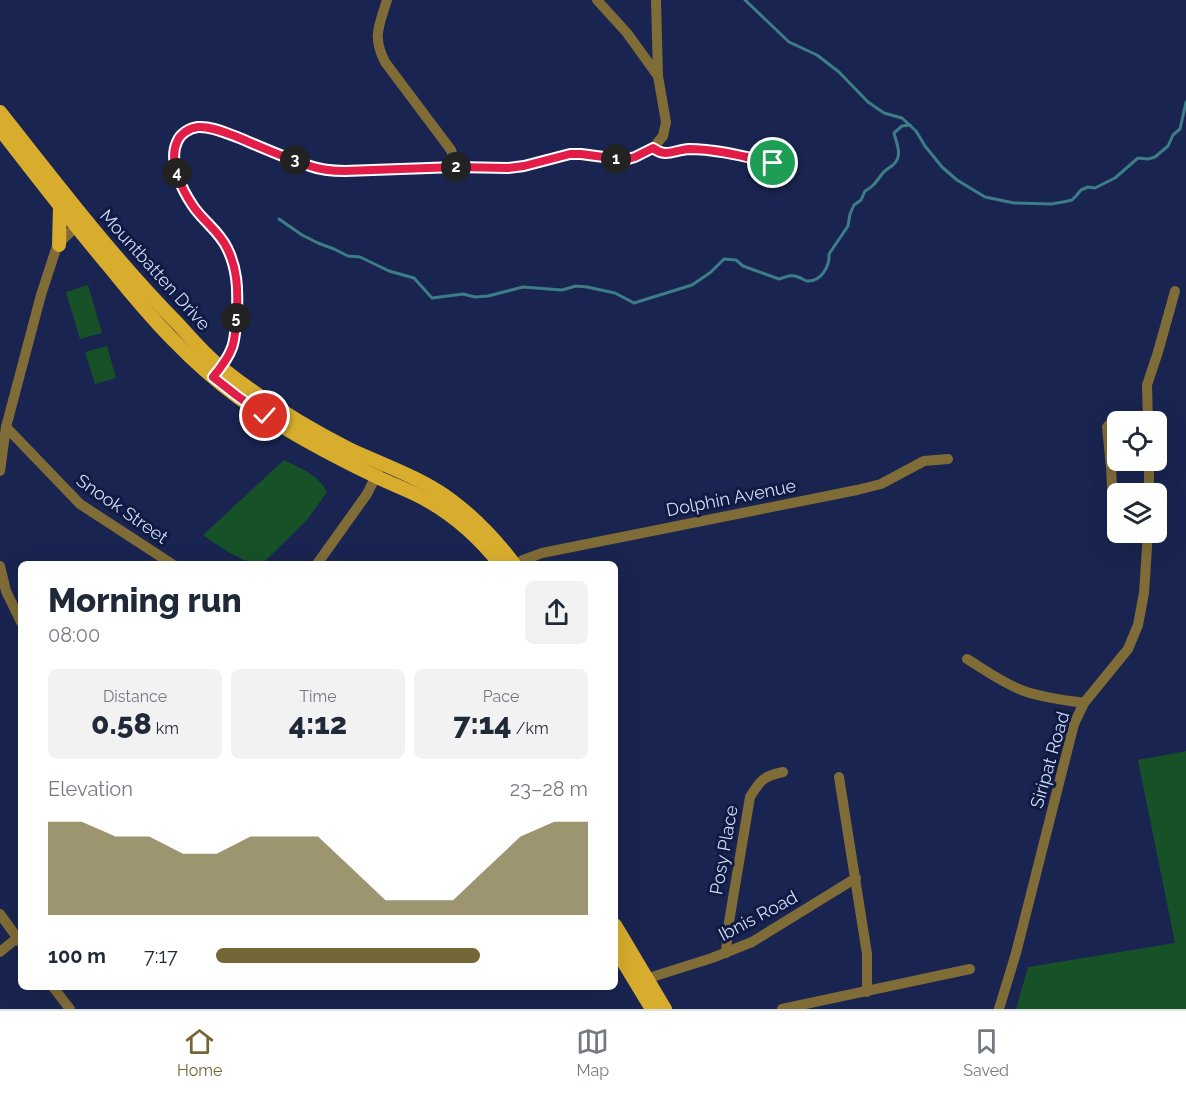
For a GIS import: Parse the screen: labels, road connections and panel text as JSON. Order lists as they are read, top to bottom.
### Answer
{
  "streets": {
    "main road": ["Mountbatten Drive"],
    "street": [
      "Dolphin Avenue",
      "Snook Street",
      "Siripat Road",
      "Posy Place",
      "Ibnis Road"
    ]
  },
  "crossings": [
    ["Posy Place", "Ibnis Road"]
  ],
  "page": {
    "pins": [
      "1",
      "3",
      "2",
      "4",
      "5"
    ],
    "heading": ["Morning run", "08:00"],
    "stats": [
      ["Distance", "0.58 km"],
      ["Time", "4:12"],
      ["Pace", "7:14 /km"]
    ],
    "chart": ["Elevation", "23–28 m"],
    "list": [
      {
        "name": "100 m",
        "note": "7:17"
      }
    ],
    "tabs": ["Home", "Map", "Saved"]
  }
}
